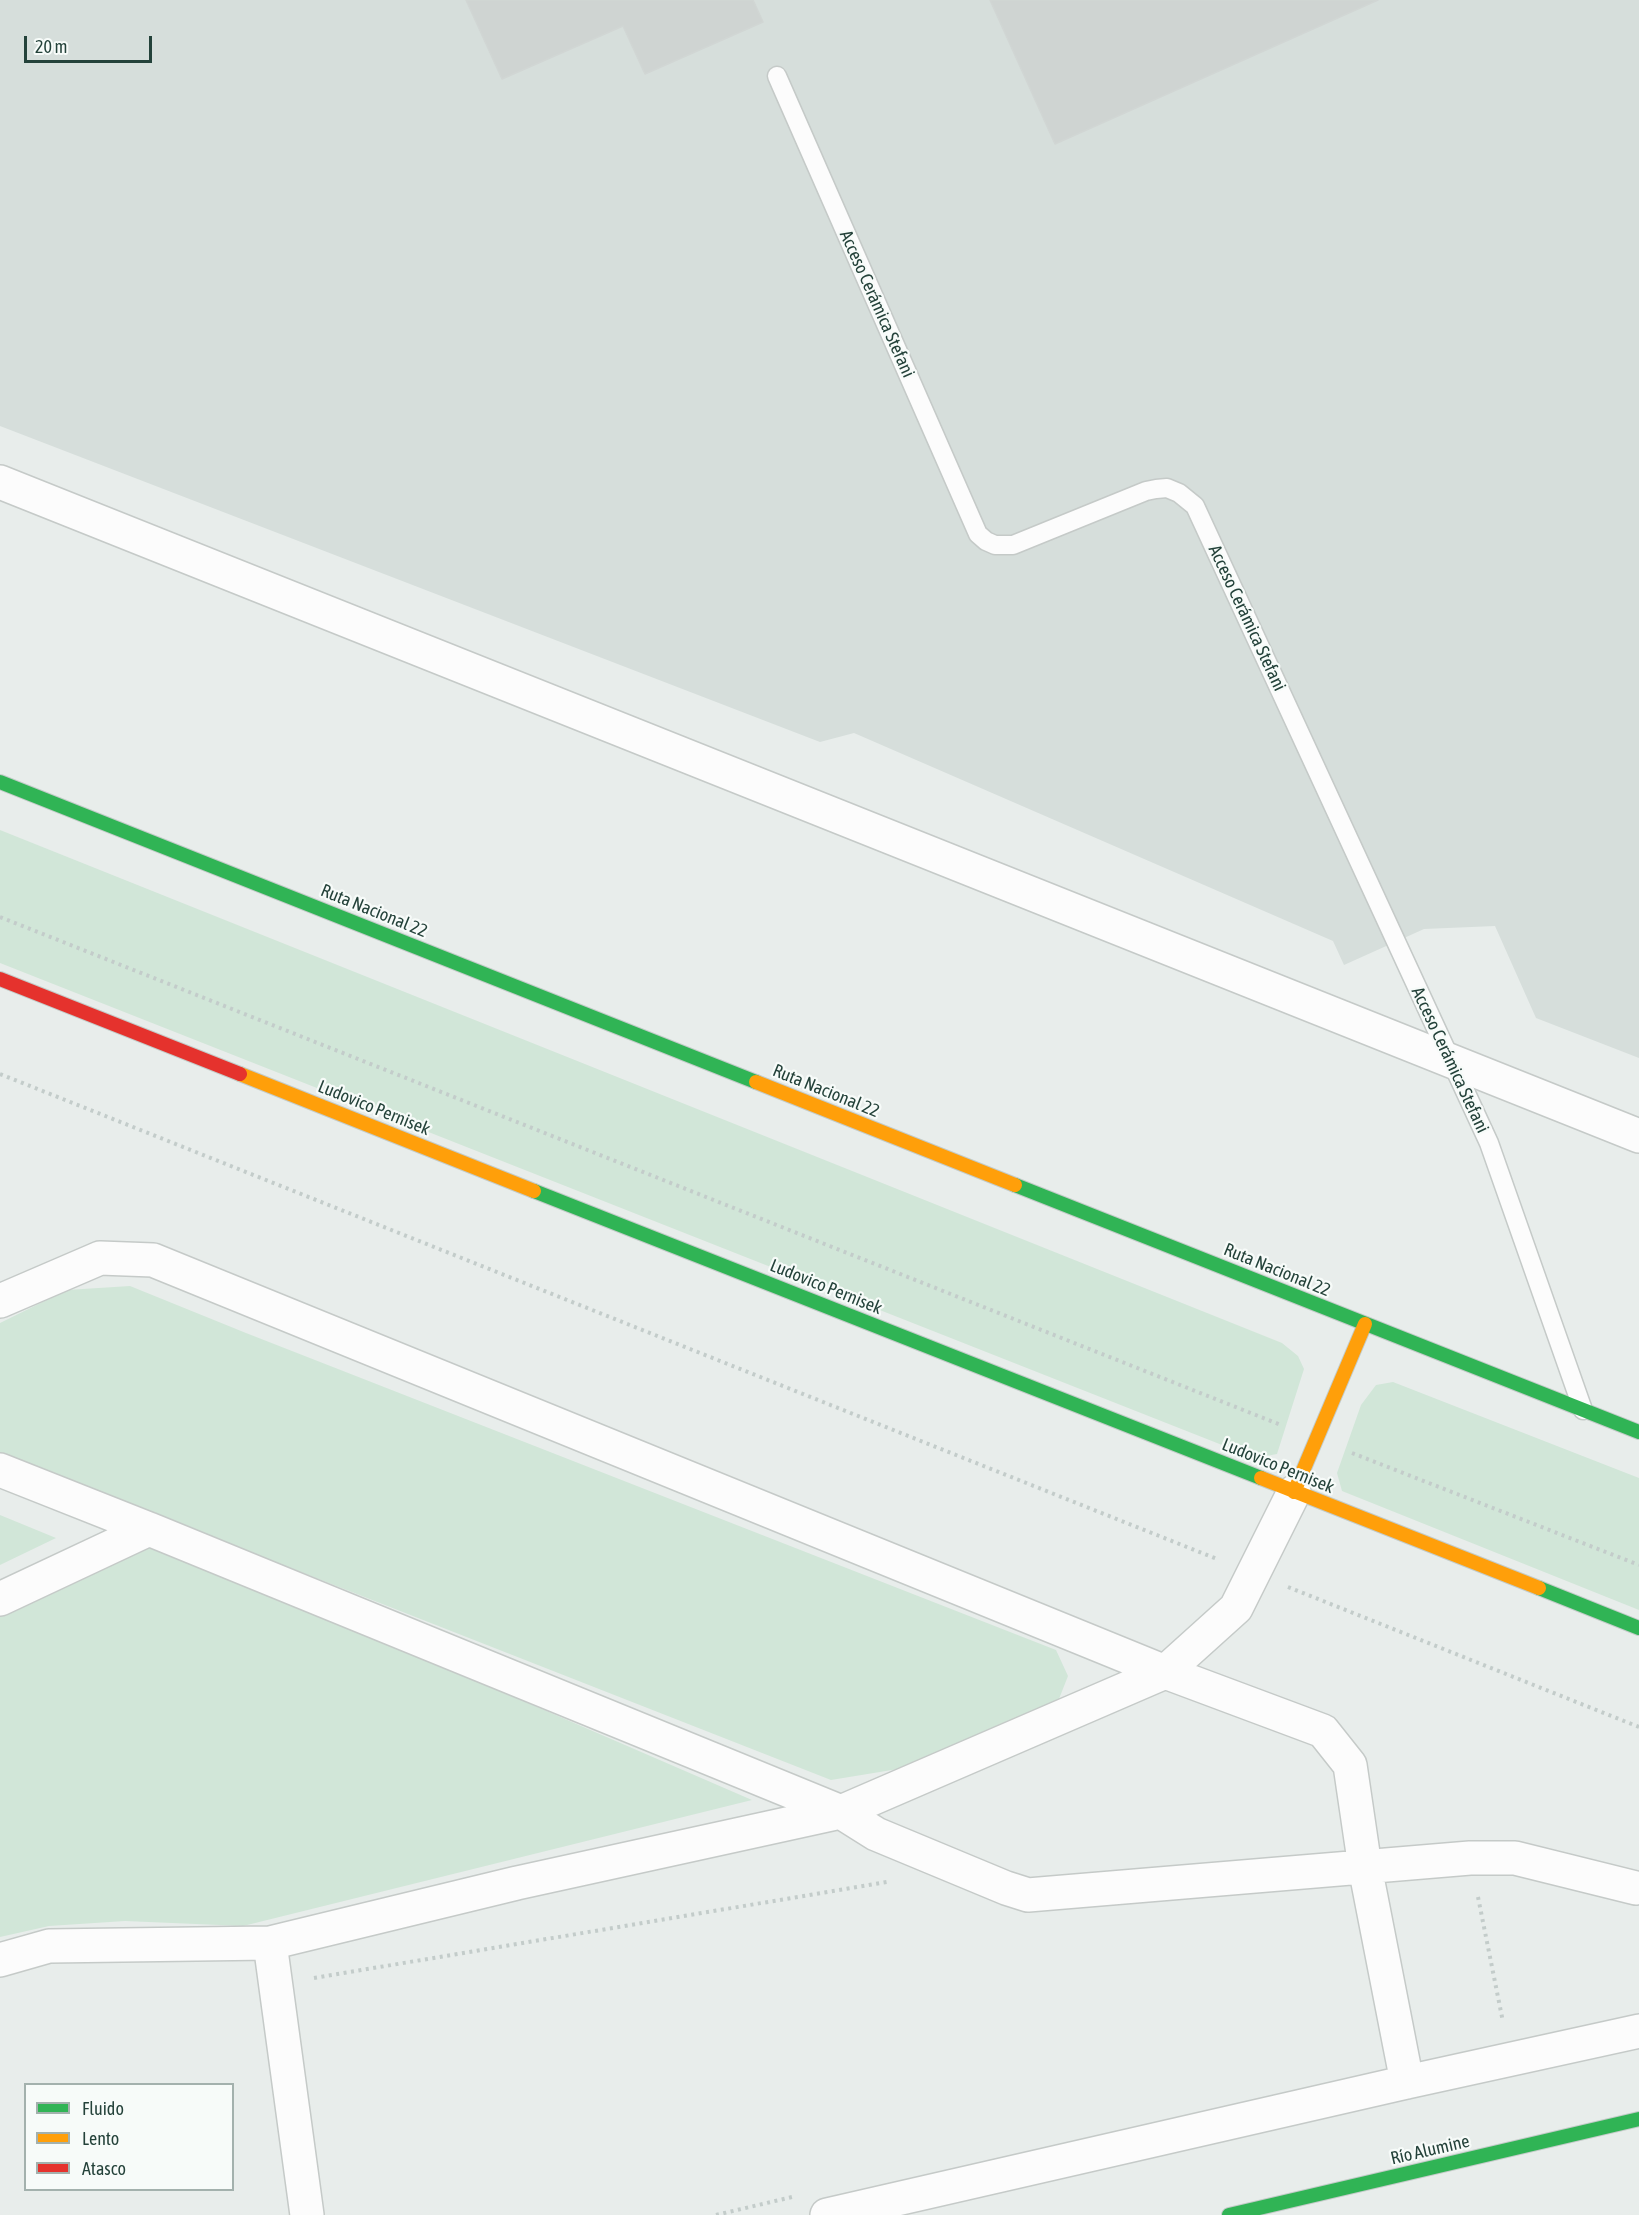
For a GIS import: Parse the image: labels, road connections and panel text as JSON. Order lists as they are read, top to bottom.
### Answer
{
  "streets": {
    "main road": ["Ruta Nacional 22", "Ludovico Pernisek", "Río Alumine"],
    "lane": ["Acceso Cerámica Stefani"]
  },
  "crossings": [
    ["Acceso Cerámica Stefani", "Ruta Nacional 22"]
  ],
  "legend": ["Fluido", "Lento", "Atasco"],
  "scale_bar": "20 m"
}
